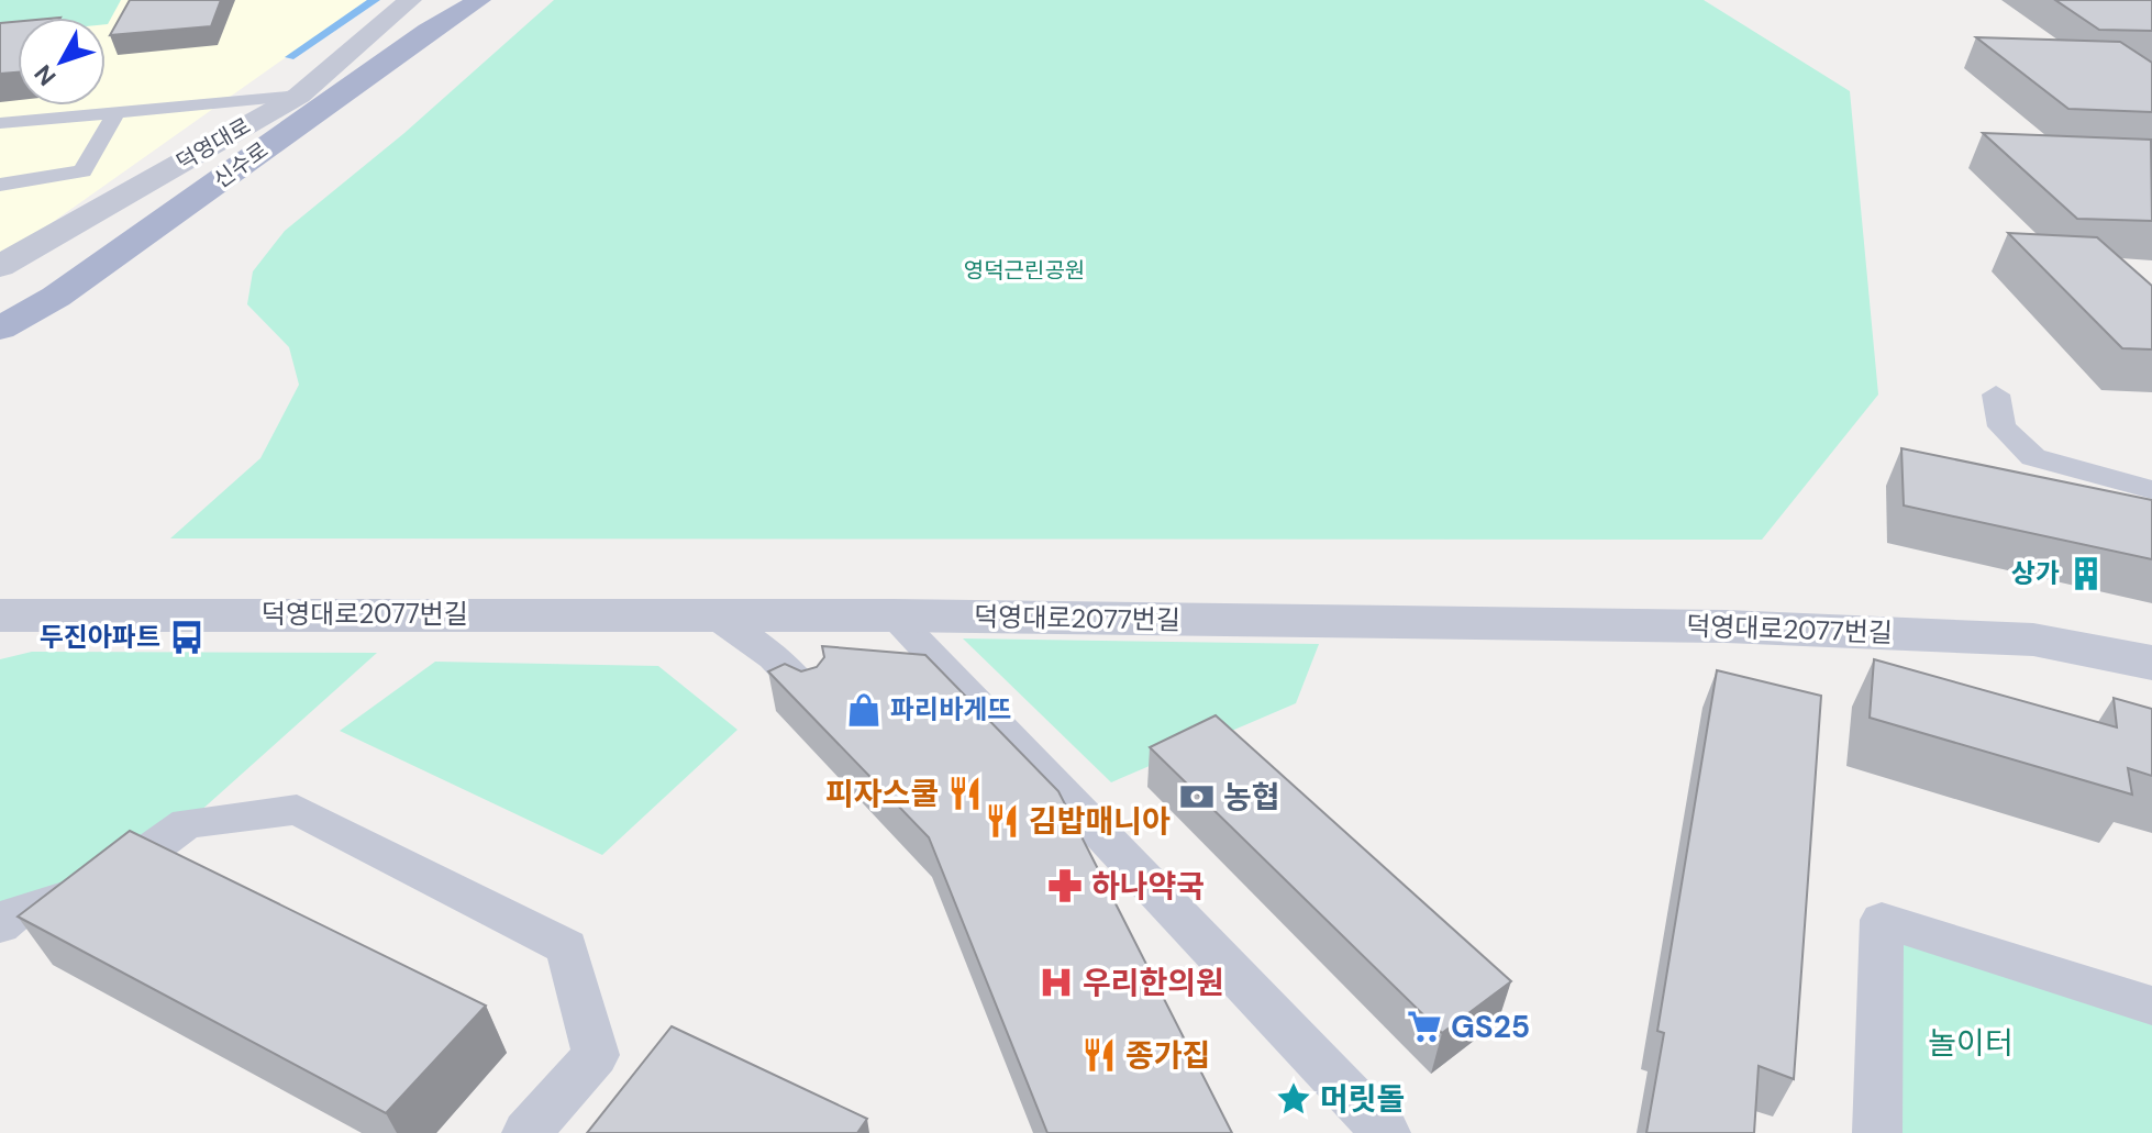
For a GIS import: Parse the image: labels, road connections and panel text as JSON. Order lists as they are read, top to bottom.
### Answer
{
  "streets": {
    "main road": ["신수로"],
    "street": ["덕영대로", "덕영대로2077번길"]
  },
  "parks": ["영덕근린공원", "놀이터"],
  "places": {
    "building": ["상가"],
    "bus stop": ["두진아파트"],
    "shop": ["파리바게뜨"],
    "restaurant": ["피자스쿨", "김밥매니아", "종가집"],
    "bank": ["농협"],
    "pharmacy": ["하나약국"],
    "hospital": ["우리한의원"],
    "supermarket": ["GS25"],
    "place": ["머릿돌"]
  },
  "north": "bottom left"
}
